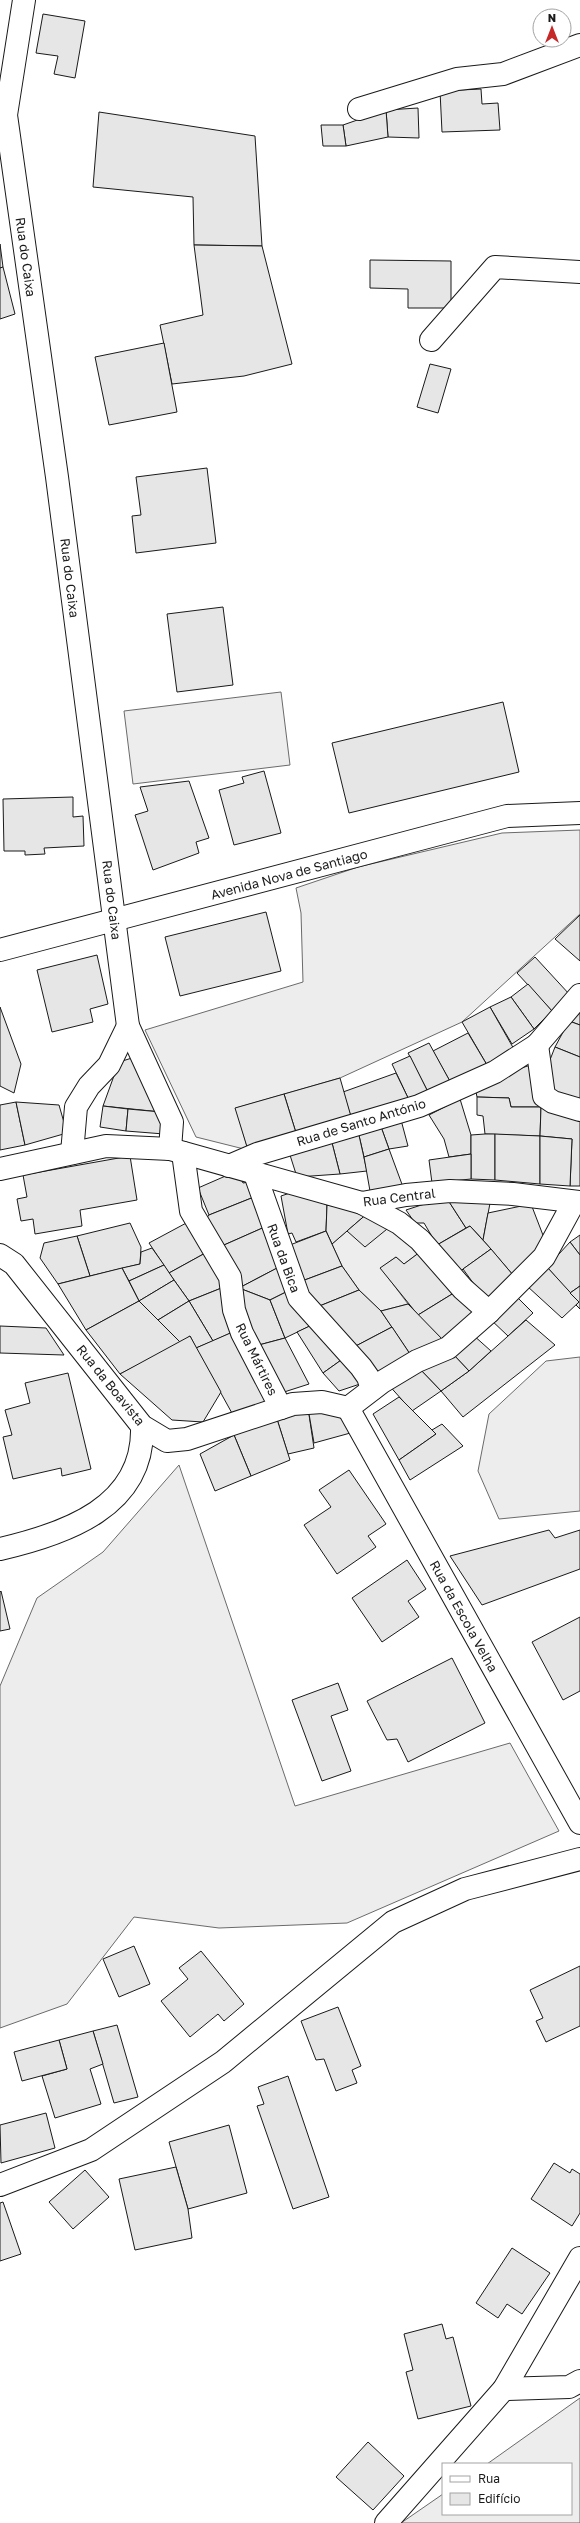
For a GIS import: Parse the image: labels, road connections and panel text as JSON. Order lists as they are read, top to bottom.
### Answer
{
  "streets": {
    "street": [
      "Rua do Caixa",
      "Avenida Nova de Santiago",
      "Rua de Santo António",
      "Rua Central",
      "Rua da Bica",
      "Rua Mártires",
      "Rua da Boavista",
      "Rua da Escola Velha"
    ]
  },
  "crossings": [
    ["Rua do Caixa", "Avenida Nova de Santiago"],
    ["Rua do Caixa", "Rua Central"],
    ["Rua do Caixa", "Rua Mártires"],
    ["Rua de Santo António", "Rua Central"],
    ["Rua Central", "Rua da Bica"],
    ["Rua Central", "Rua Mártires"],
    ["Rua Mártires", "Rua da Boavista"],
    ["Rua da Boavista", "Rua da Escola Velha"]
  ],
  "legend": ["Rua", "Edifício"],
  "north": "top"
}
